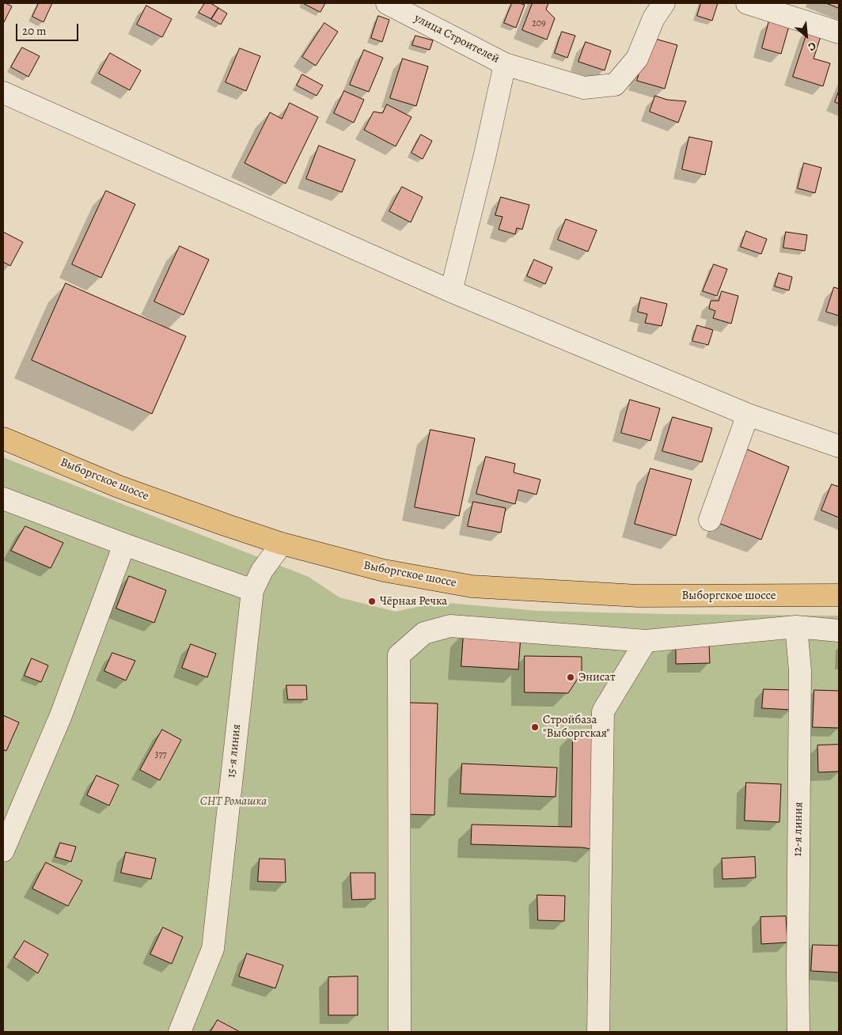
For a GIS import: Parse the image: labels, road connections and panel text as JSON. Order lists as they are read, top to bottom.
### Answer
{
  "streets": {
    "main road": ["Выборгское шоссе"],
    "street": ["улица Строителей", "15-я линия", "12-я линия"]
  },
  "crossings": [
    ["Выборгское шоссе", "15-я линия"]
  ],
  "parks": ["СНТ Ромашка"],
  "places": ["Чёрная Речка", "Энисат", "Стройбаза \"Выборгская\""],
  "house_numbers": ["209", "377"],
  "scale_bar": "20 m",
  "north": "bottom right"
}
